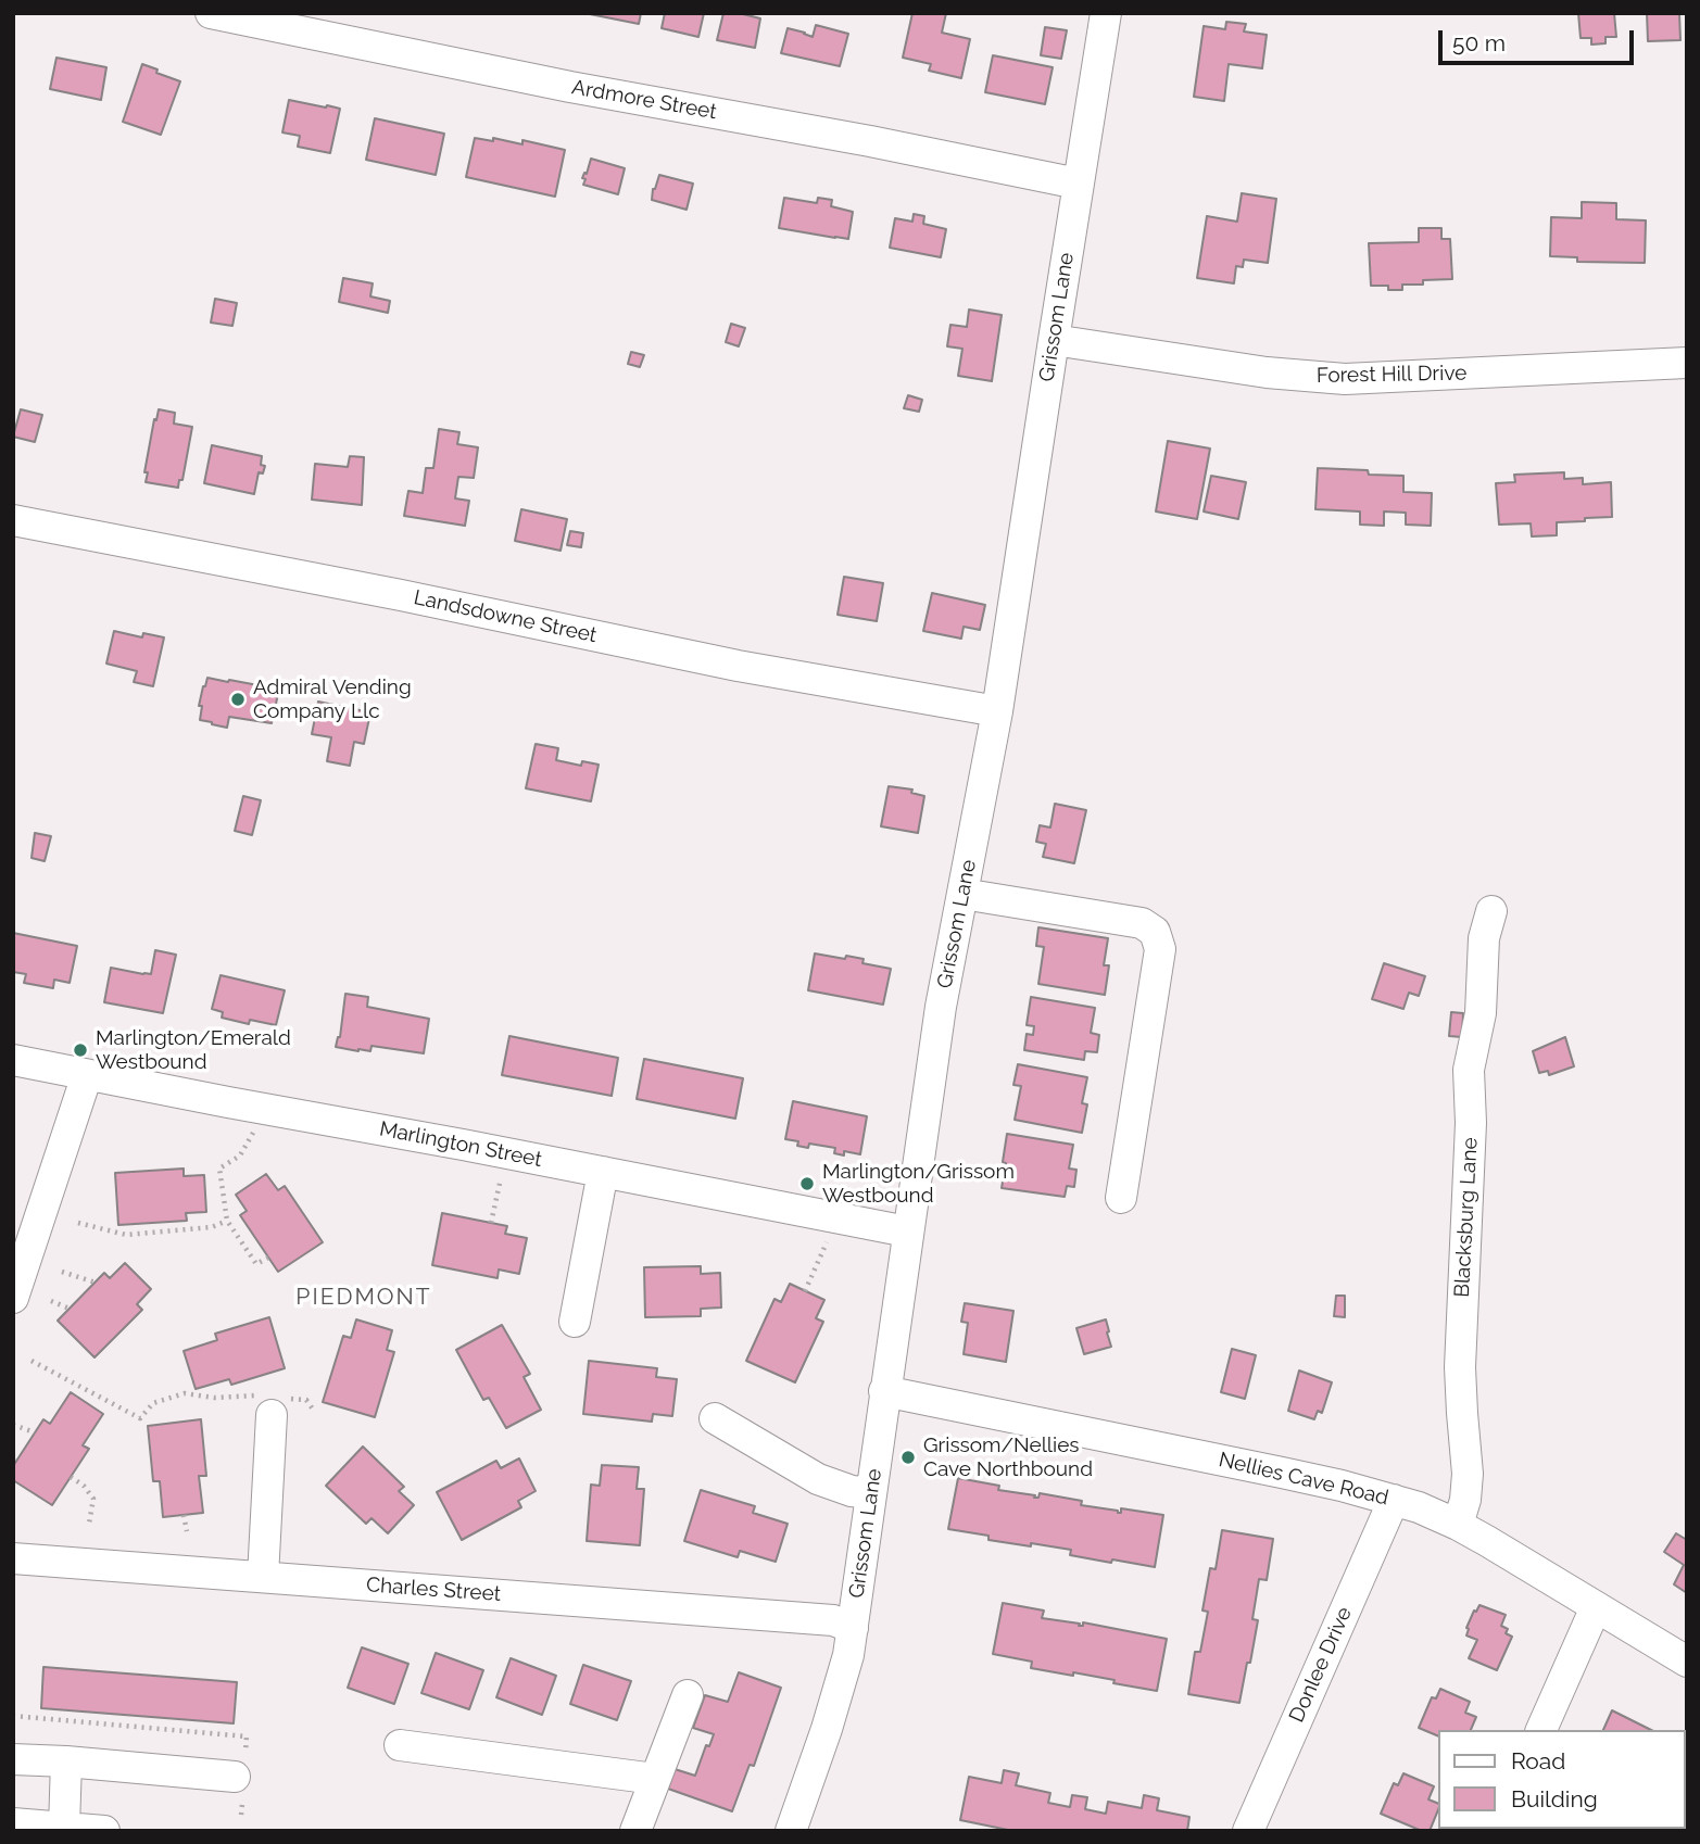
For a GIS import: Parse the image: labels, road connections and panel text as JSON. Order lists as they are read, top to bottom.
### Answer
{
  "streets": {
    "street": [
      "Ardmore Street",
      "Grissom Lane",
      "Forest Hill Drive",
      "Landsdowne Street",
      "Marlington Street",
      "Blacksburg Lane",
      "Nellies Cave Road",
      "Charles Street",
      "Donlee Drive"
    ]
  },
  "crossings": [
    ["Ardmore Street", "Grissom Lane"],
    ["Grissom Lane", "Forest Hill Drive"],
    ["Grissom Lane", "Landsdowne Street"],
    ["Grissom Lane", "Marlington Street"],
    ["Grissom Lane", "Nellies Cave Road"],
    ["Grissom Lane", "Charles Street"],
    ["Blacksburg Lane", "Nellies Cave Road"],
    ["Nellies Cave Road", "Donlee Drive"]
  ],
  "districts": ["PIEDMONT"],
  "places": [
    "Admiral Vending Company Llc",
    "Marlington/Emerald Westbound",
    "Marlington/Grissom Westbound",
    "Grissom/Nellies Cave Northbound"
  ],
  "legend": ["Road", "Building"],
  "scale_bar": "50 m"
}
